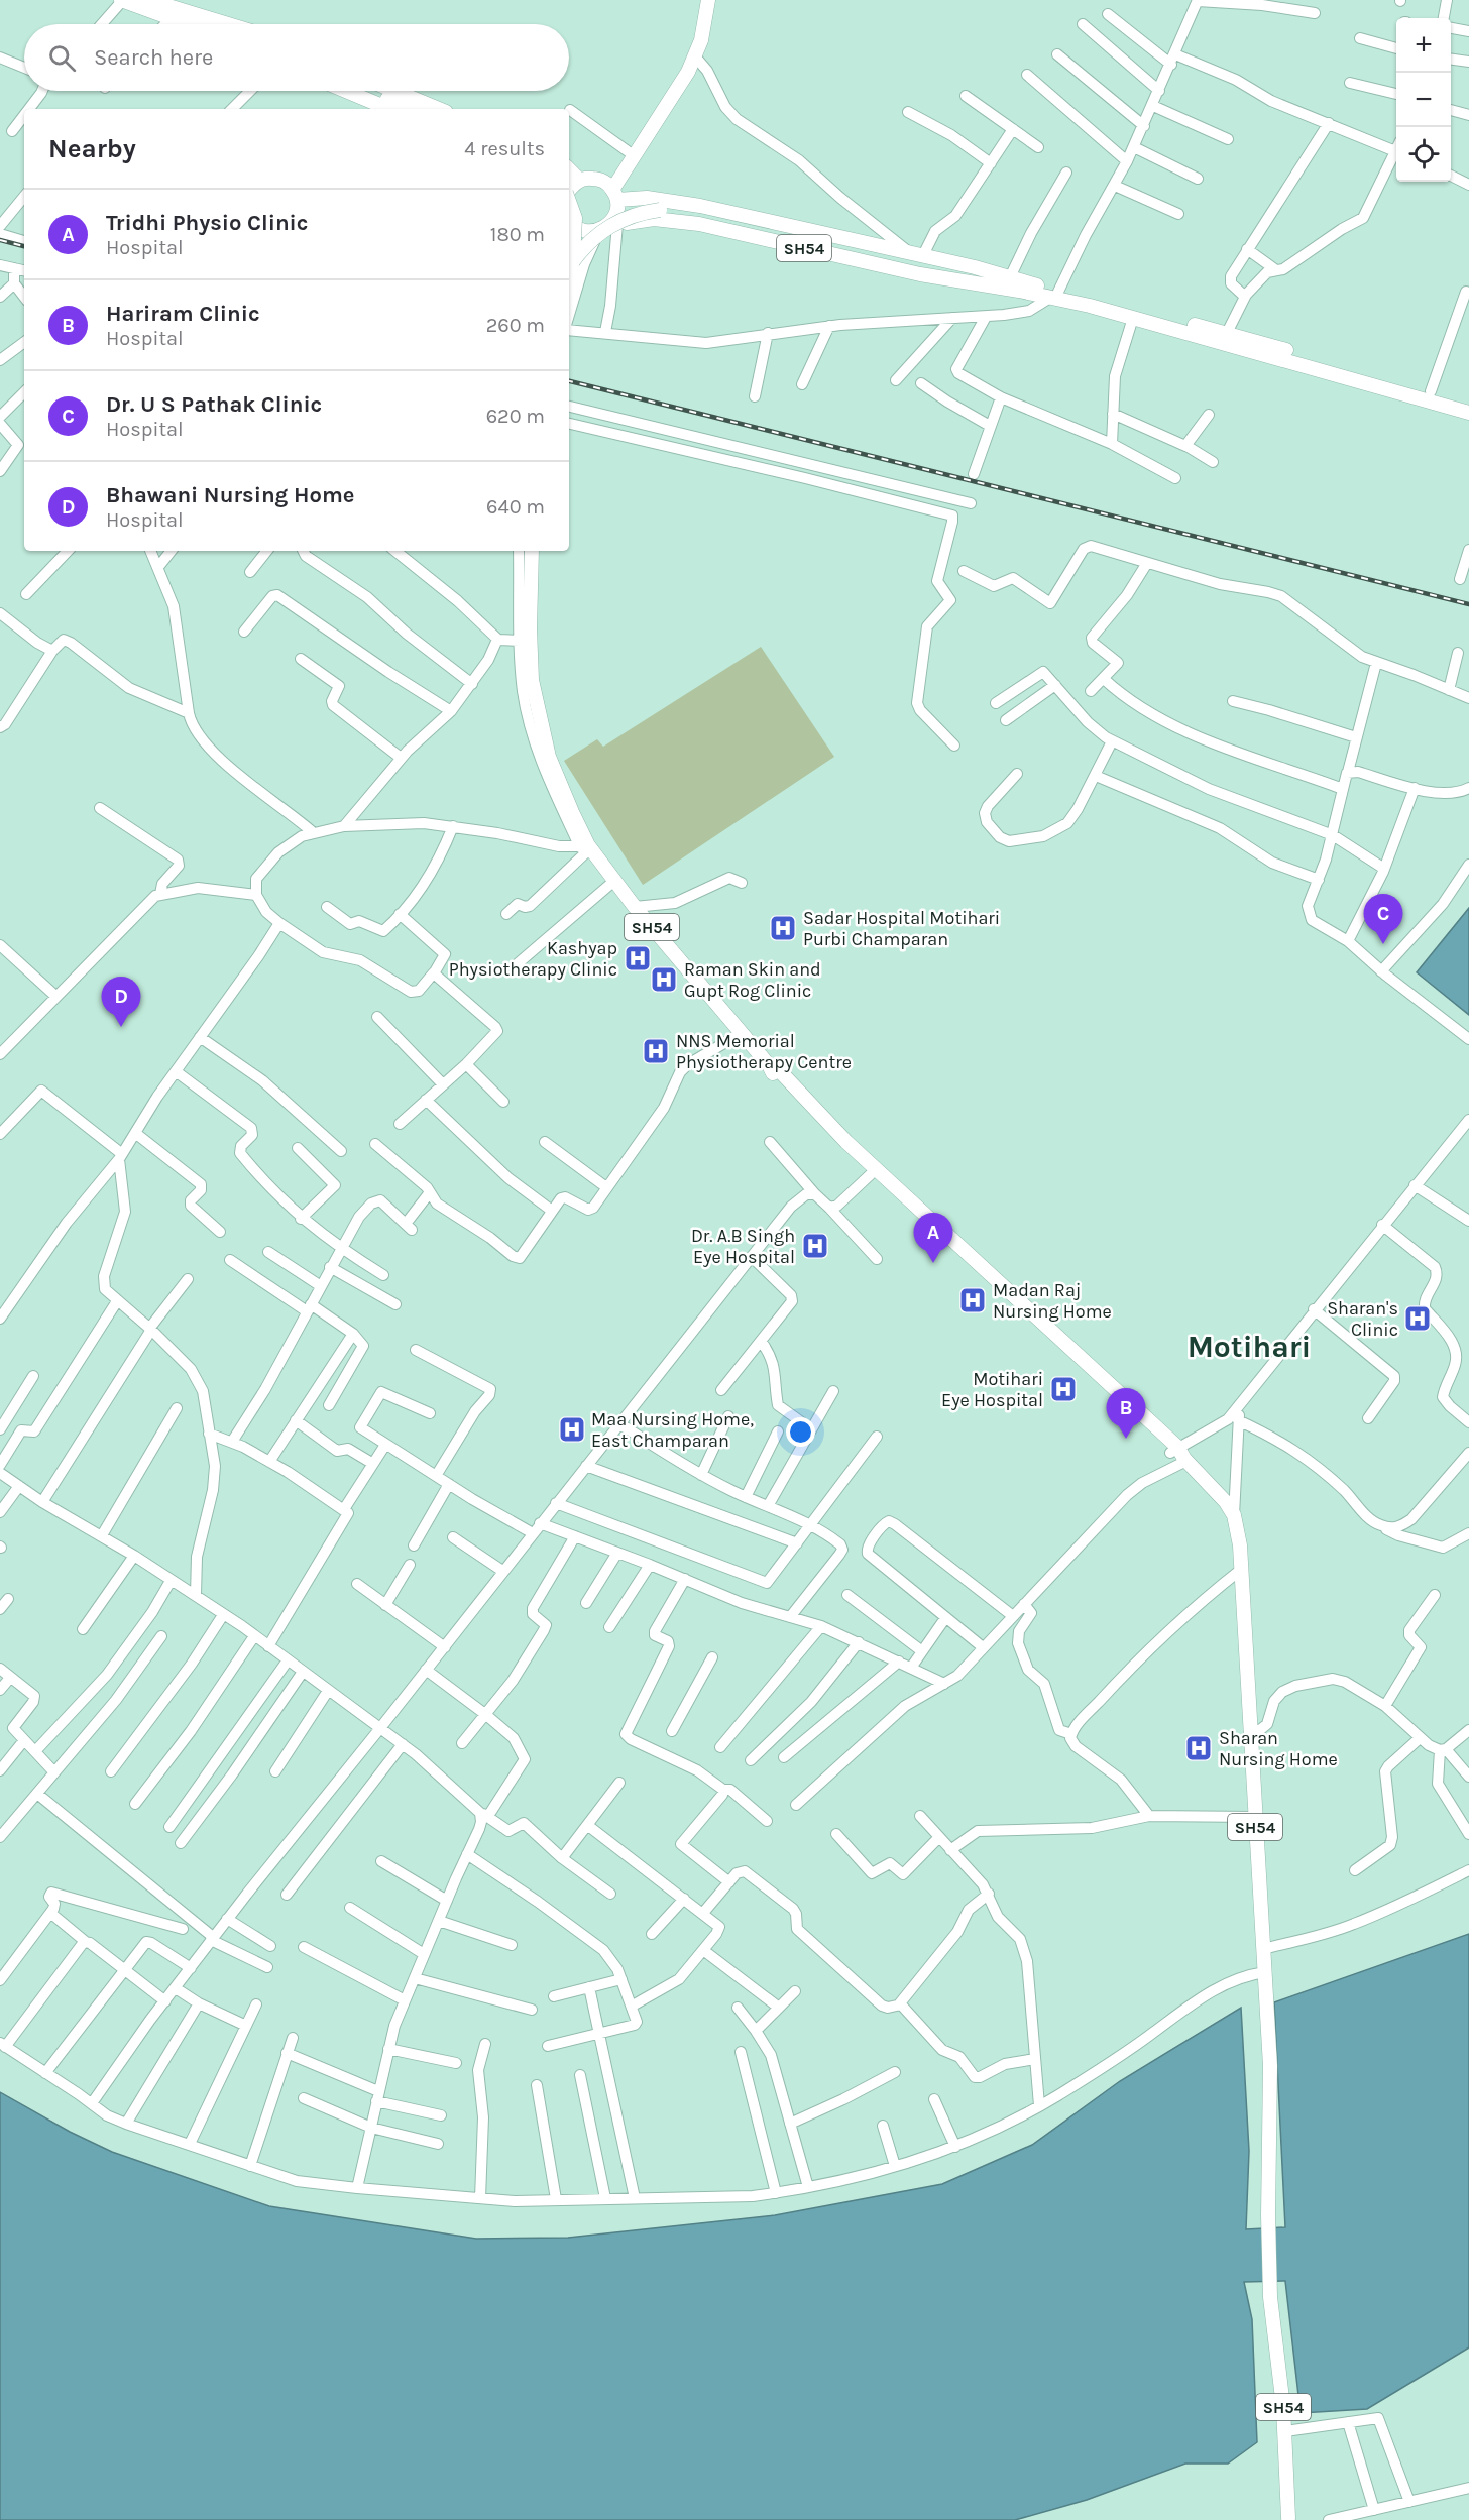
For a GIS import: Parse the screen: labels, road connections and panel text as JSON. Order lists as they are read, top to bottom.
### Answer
{
  "streets": {
    "main road": ["SH54"]
  },
  "districts": ["Motihari"],
  "places": {
    "hospital": [
      "Sadar Hospital Motihari Purbi Champaran",
      "Kashyap Physiotherapy Clinic",
      "Raman Skin and Gupt Rog Clinic",
      "NNS Memorial Physiotherapy Centre",
      "Dr. A.B Singh Eye Hospital",
      "Madan Raj Nursing Home",
      "Sharan's Clinic",
      "Motihari Eye Hospital",
      "Maa Nursing Home, East Champaran",
      "Sharan Nursing Home"
    ]
  },
  "page": {
    "map_buttons": ["+", "−"],
    "search": "Search here",
    "heading": ["Nearby", "4 results"],
    "list": [
      {
        "mark": "A",
        "name": "Tridhi Physio Clinic",
        "note": "Hospital",
        "value": "180 m"
      },
      {
        "mark": "B",
        "name": "Hariram Clinic",
        "note": "Hospital",
        "value": "260 m"
      },
      {
        "mark": "C",
        "name": "Dr. U S Pathak Clinic",
        "note": "Hospital",
        "value": "620 m"
      },
      {
        "mark": "D",
        "name": "Bhawani Nursing Home",
        "note": "Hospital",
        "value": "640 m"
      }
    ],
    "pins": [
      "C",
      "D",
      "A",
      "B"
    ]
  }
}
